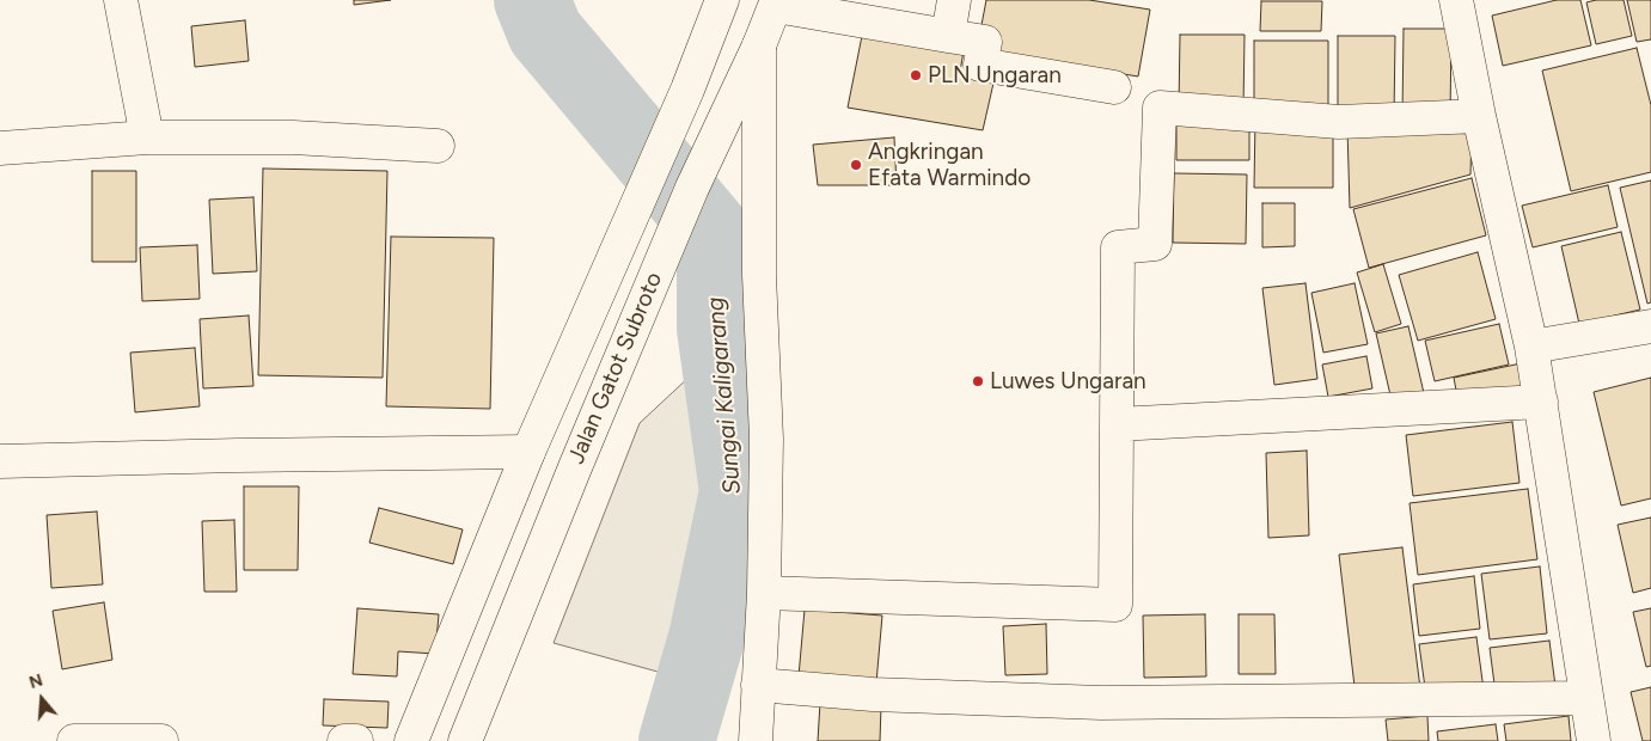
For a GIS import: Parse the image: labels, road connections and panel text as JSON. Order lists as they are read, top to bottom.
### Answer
{
  "streets": {
    "main road": ["Jalan Gatot Subroto"]
  },
  "water": ["Sungai Kaligarang"],
  "places": ["PLN Ungaran", "Angkringan Efata Warmindo", "Luwes Ungaran"],
  "north": "top"
}
